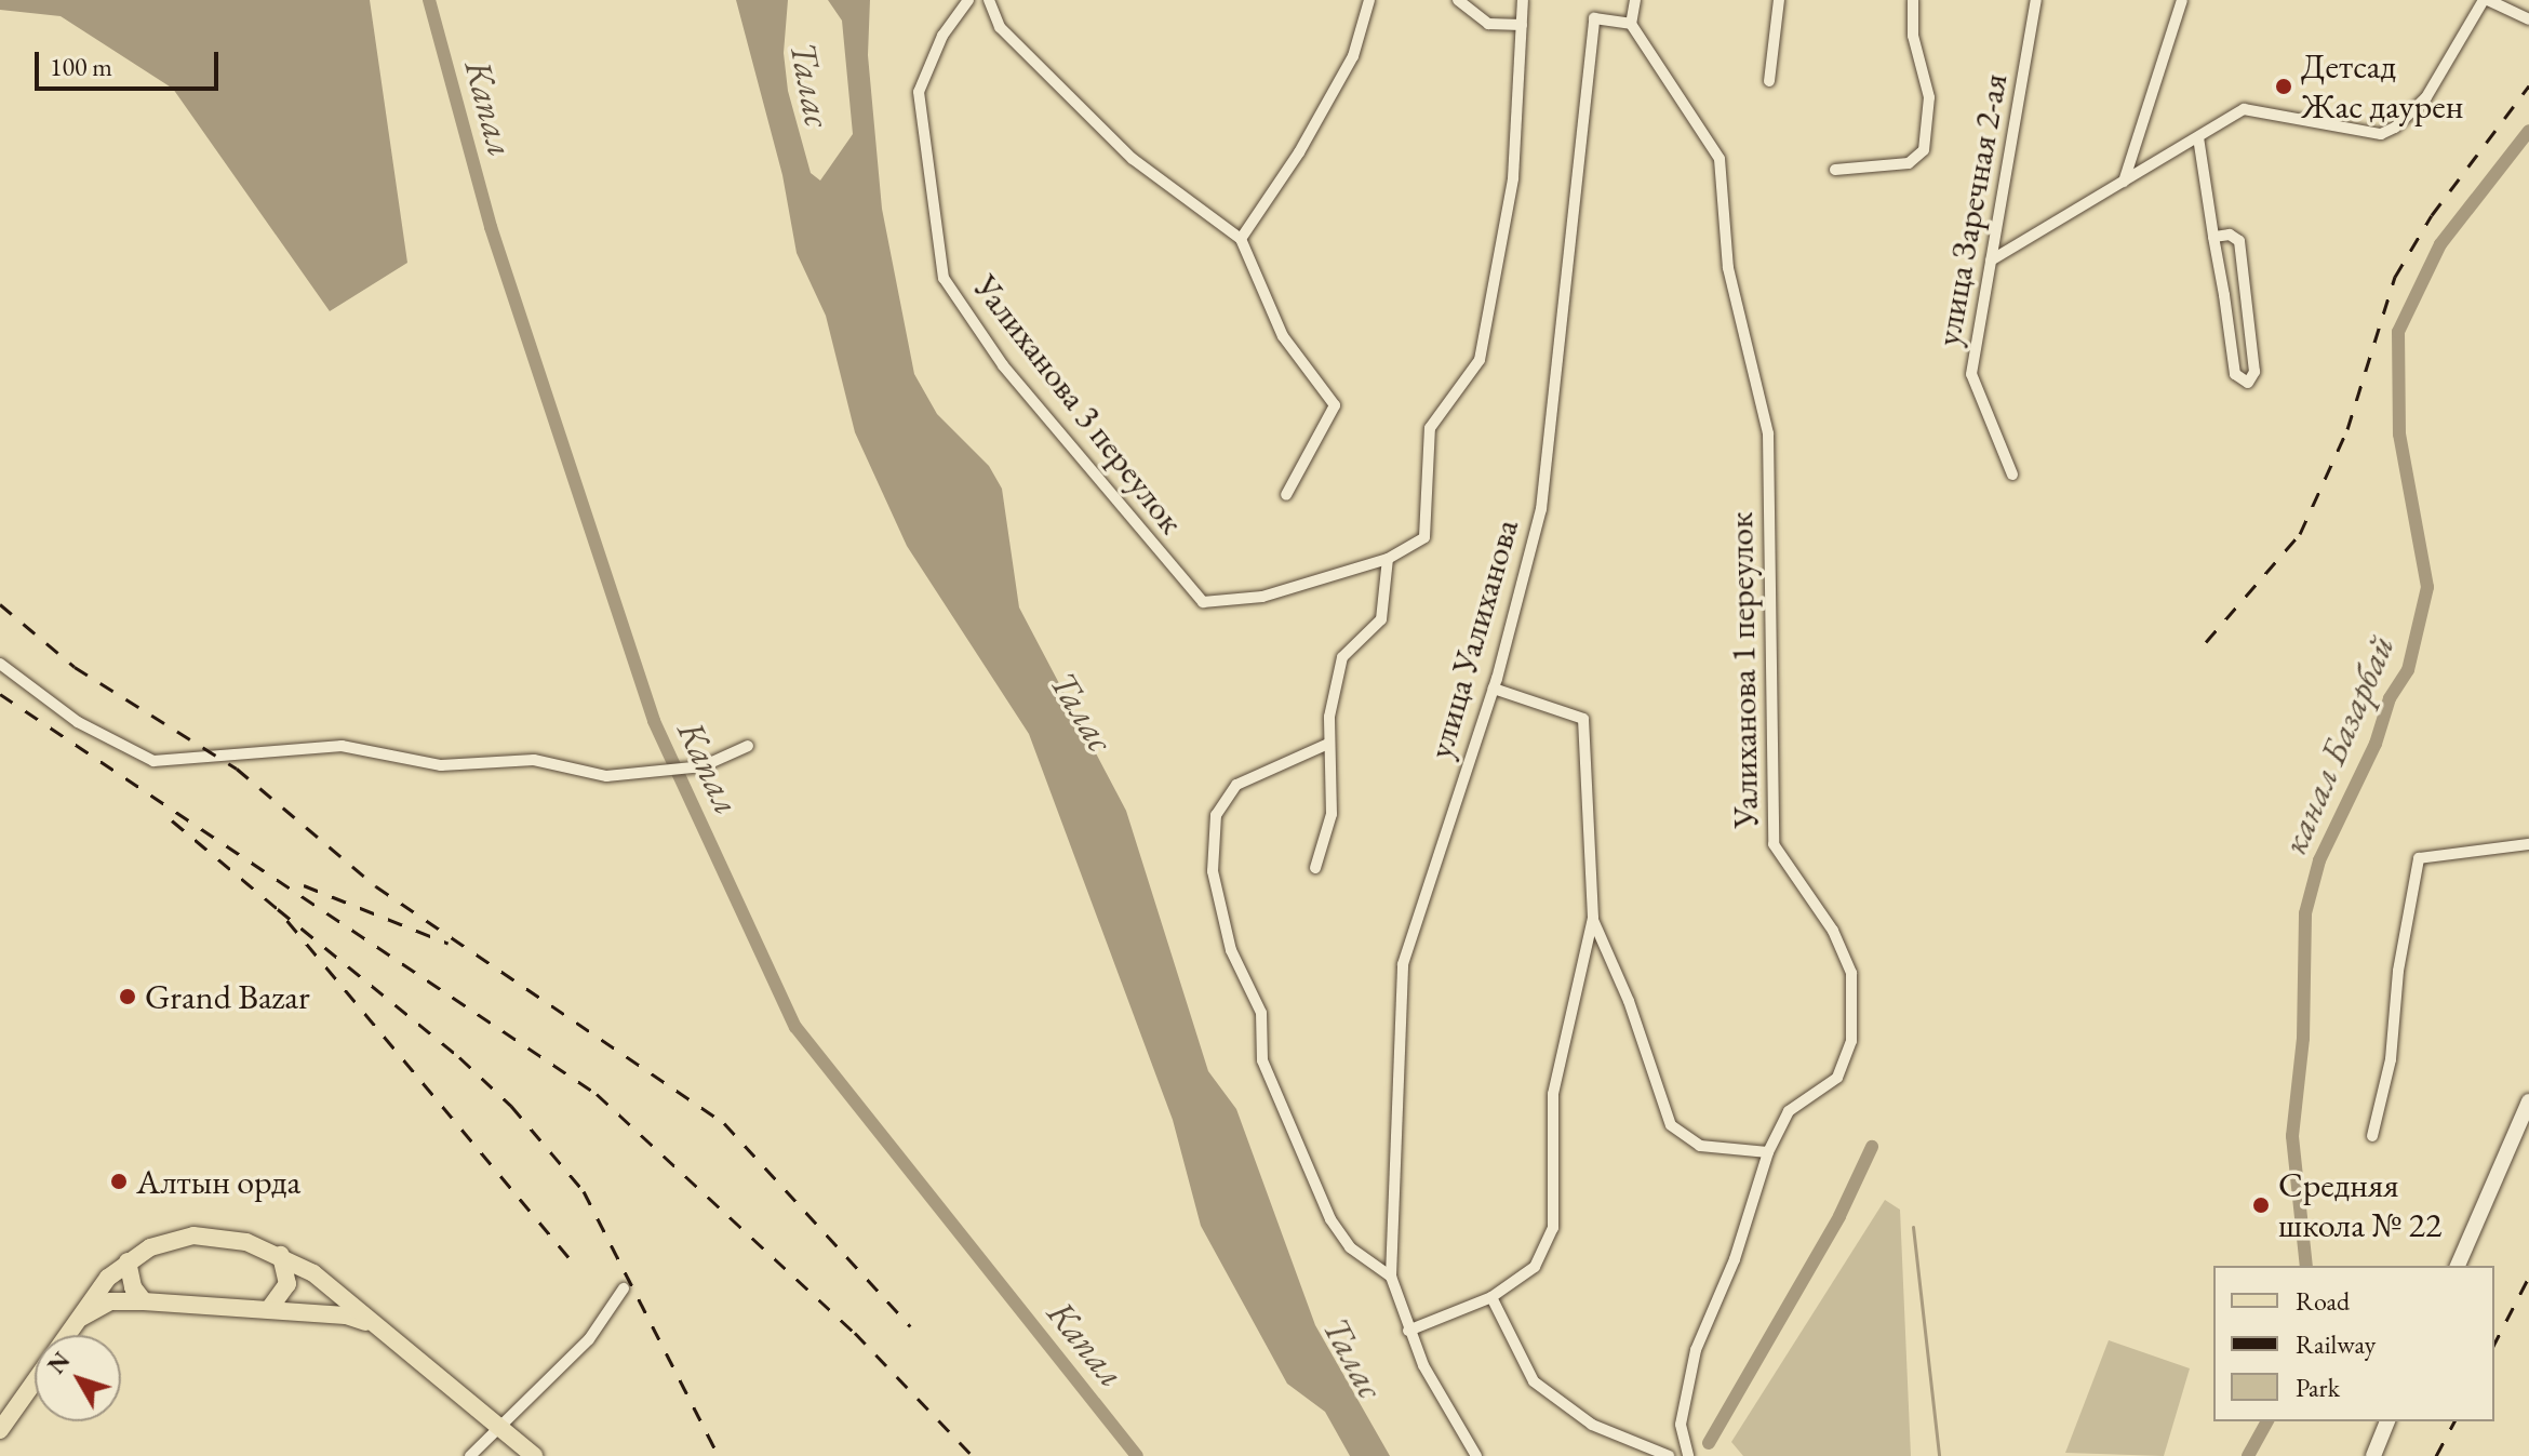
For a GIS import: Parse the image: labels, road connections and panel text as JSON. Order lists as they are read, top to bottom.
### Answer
{
  "streets": {
    "street": [
      "улица Заречная 2-ая",
      "Уалиханова 3 переулок",
      "улица Уалиханова",
      "Уалиханова 1 переулок"
    ]
  },
  "crossings": [
    ["улица Уалиханова", "Уалиханова 1 переулок"]
  ],
  "water": ["Талас", "Капал", "канал Базарбай"],
  "places": [
    "Детсад Жас даурен",
    "Grand Bazar",
    "Алтын орда",
    "Средняя школа № 22"
  ],
  "legend": ["Road", "Railway", "Park"],
  "scale_bar": "100 m",
  "north": "top left"
}
